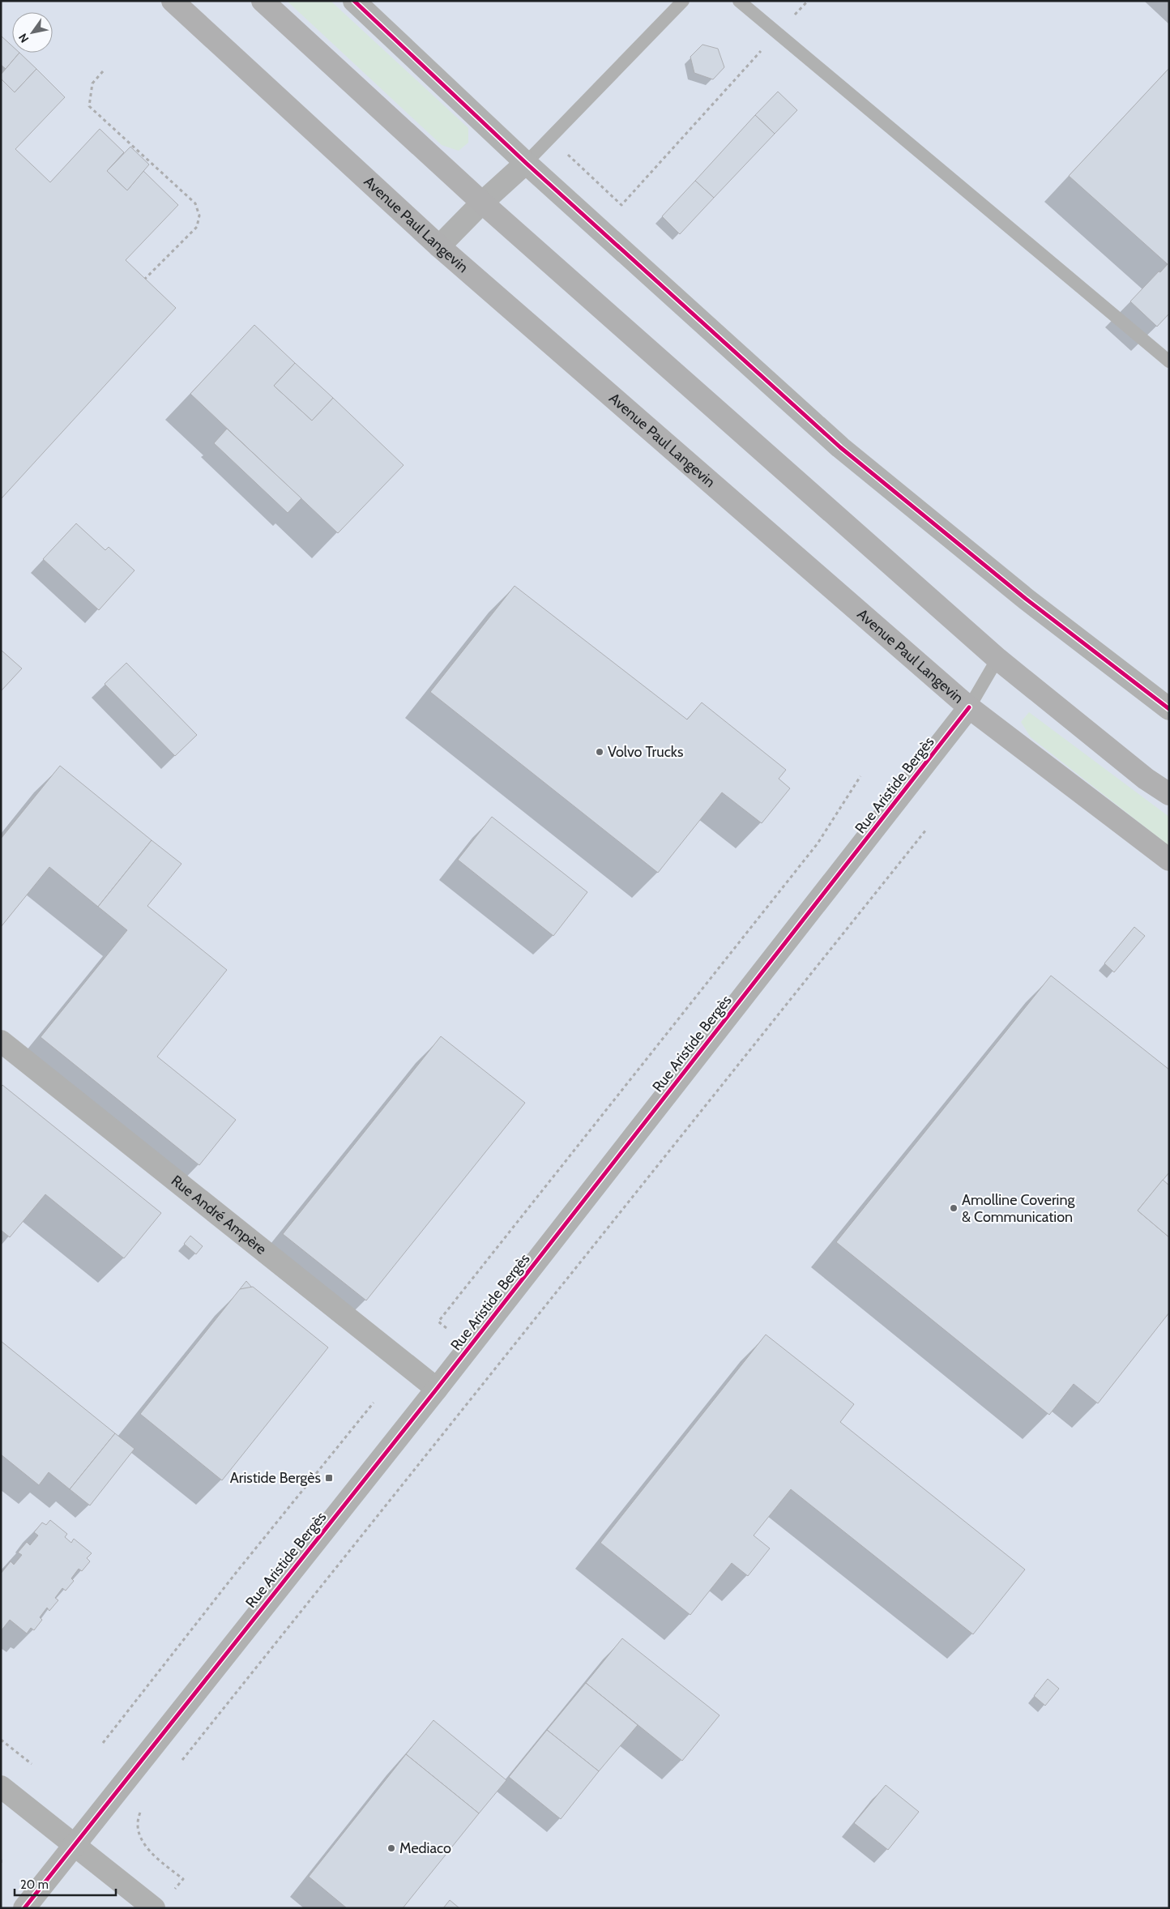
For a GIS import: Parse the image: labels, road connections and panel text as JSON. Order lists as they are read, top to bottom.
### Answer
{
  "streets": {
    "main road": ["Avenue Paul Langevin"],
    "street": ["Rue Aristide Bergès", "Rue André Ampère"]
  },
  "crossings": [
    ["Avenue Paul Langevin", "Rue Aristide Bergès"],
    ["Rue Aristide Bergès", "Rue André Ampère"]
  ],
  "places": {
    "other": ["Volvo Trucks", "Amolline Covering & Communication", "Mediaco"],
    "transit": ["Aristide Bergès"]
  },
  "scale_bar": "20 m",
  "north": "bottom left"
}
